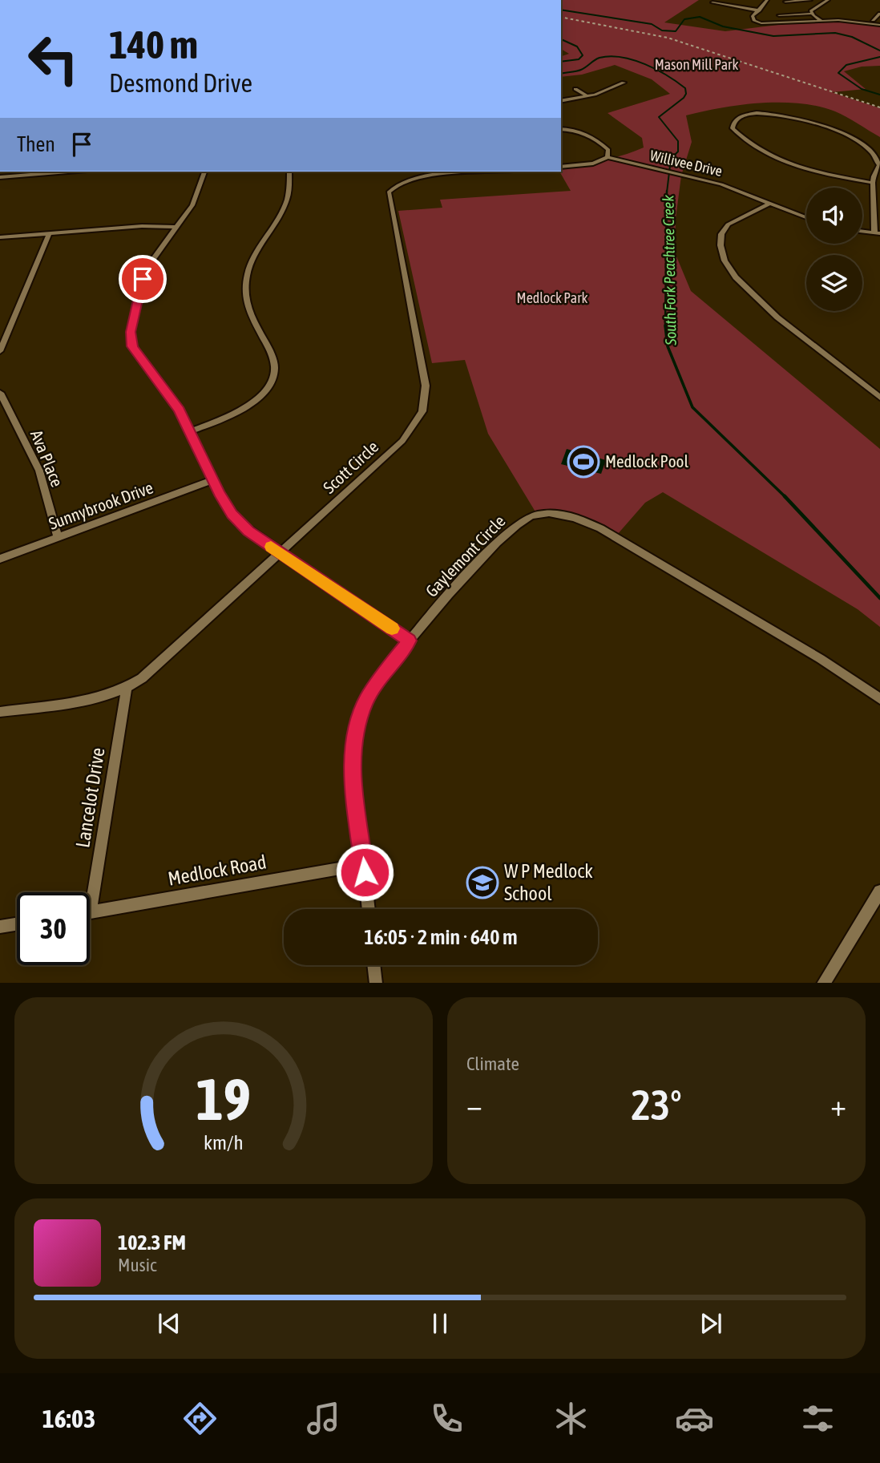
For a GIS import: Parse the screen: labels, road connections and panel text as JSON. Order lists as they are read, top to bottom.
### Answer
{
  "streets": {
    "street": [
      "Willivee Drive",
      "Ava Place",
      "Scott Circle",
      "Sunnybrook Drive",
      "Gaylemont Circle",
      "Lancelot Drive",
      "Medlock Road"
    ]
  },
  "crossings": [
    ["Ava Place", "Sunnybrook Drive"],
    ["Scott Circle", "Lancelot Drive"],
    ["Gaylemont Circle", "Medlock Road"],
    ["Lancelot Drive", "Medlock Road"]
  ],
  "water": ["South Fork Peachtree Creek"],
  "parks": ["Mason Mill Park", "Medlock Park"],
  "places": {
    "sports": ["Medlock Pool"],
    "school or university": ["W P Medlock School"]
  },
  "page": {
    "turn": ["140 m", "Desmond Drive"],
    "then": "Then",
    "limit": "30",
    "trip": "16:05 · 2 min · 640 m",
    "tile": "Climate",
    "heat": ["−", "23°", "+"],
    "song": ["102.3 FM", "Music"],
    "tabs": "16:03",
    "gauge": ["19", "km/h"]
  }
}
